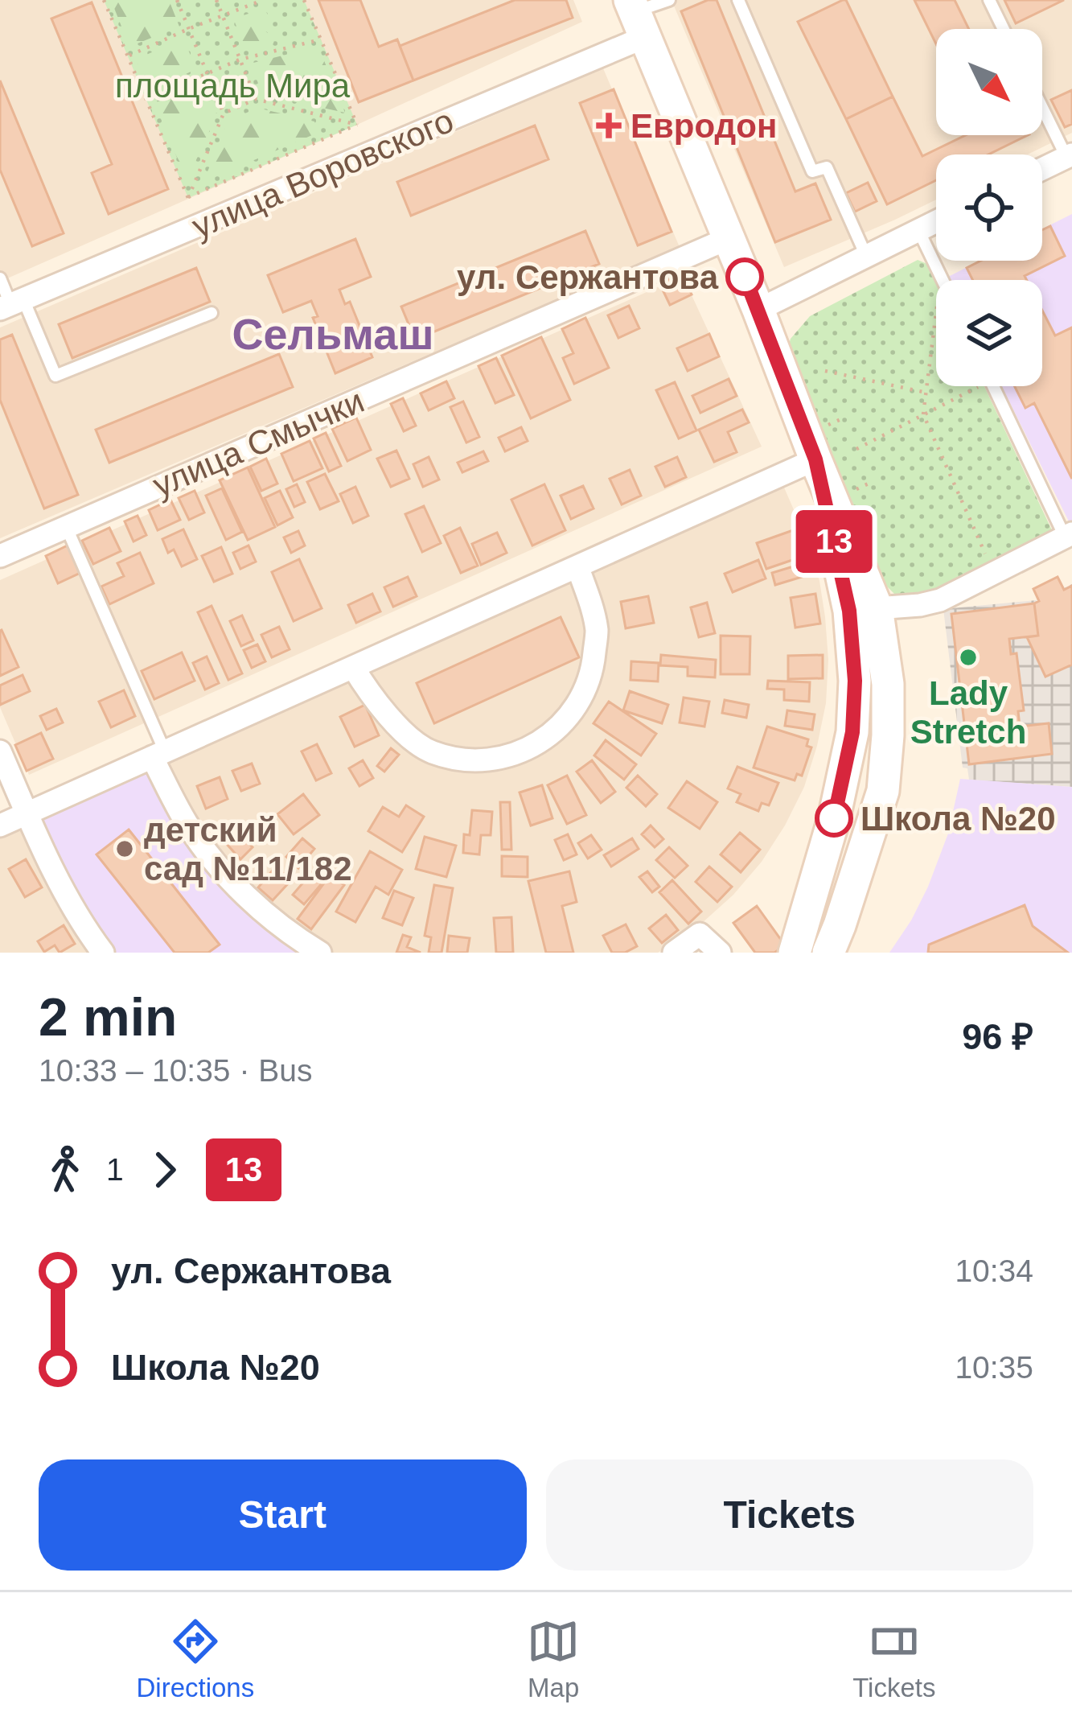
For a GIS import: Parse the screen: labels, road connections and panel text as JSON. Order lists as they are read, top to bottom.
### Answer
{
  "streets": {
    "street": ["улица Воровского", "улица Смычки"]
  },
  "districts": ["Сельмаш"],
  "parks": ["площадь Мира"],
  "places": {
    "health": ["Евродон"],
    "other": [
      "ул. Сержантова",
      "Lady Stretch",
      "Школа №20",
      "детский сад №11/182"
    ]
  },
  "lines": ["bus line 13"],
  "north": "bottom right",
  "page": {
    "on_map": "13",
    "heading": ["2 min", "10:33 – 10:35 · Bus", "96 ₽"],
    "legs": ["1", "13"],
    "list": [
      {
        "name": "ул. Сержантова",
        "value": "10:34"
      },
      {
        "name": "Школа №20",
        "value": "10:35"
      }
    ],
    "buttons": ["Start", "Tickets"],
    "tabs": ["Directions", "Map", "Tickets"]
  }
}
